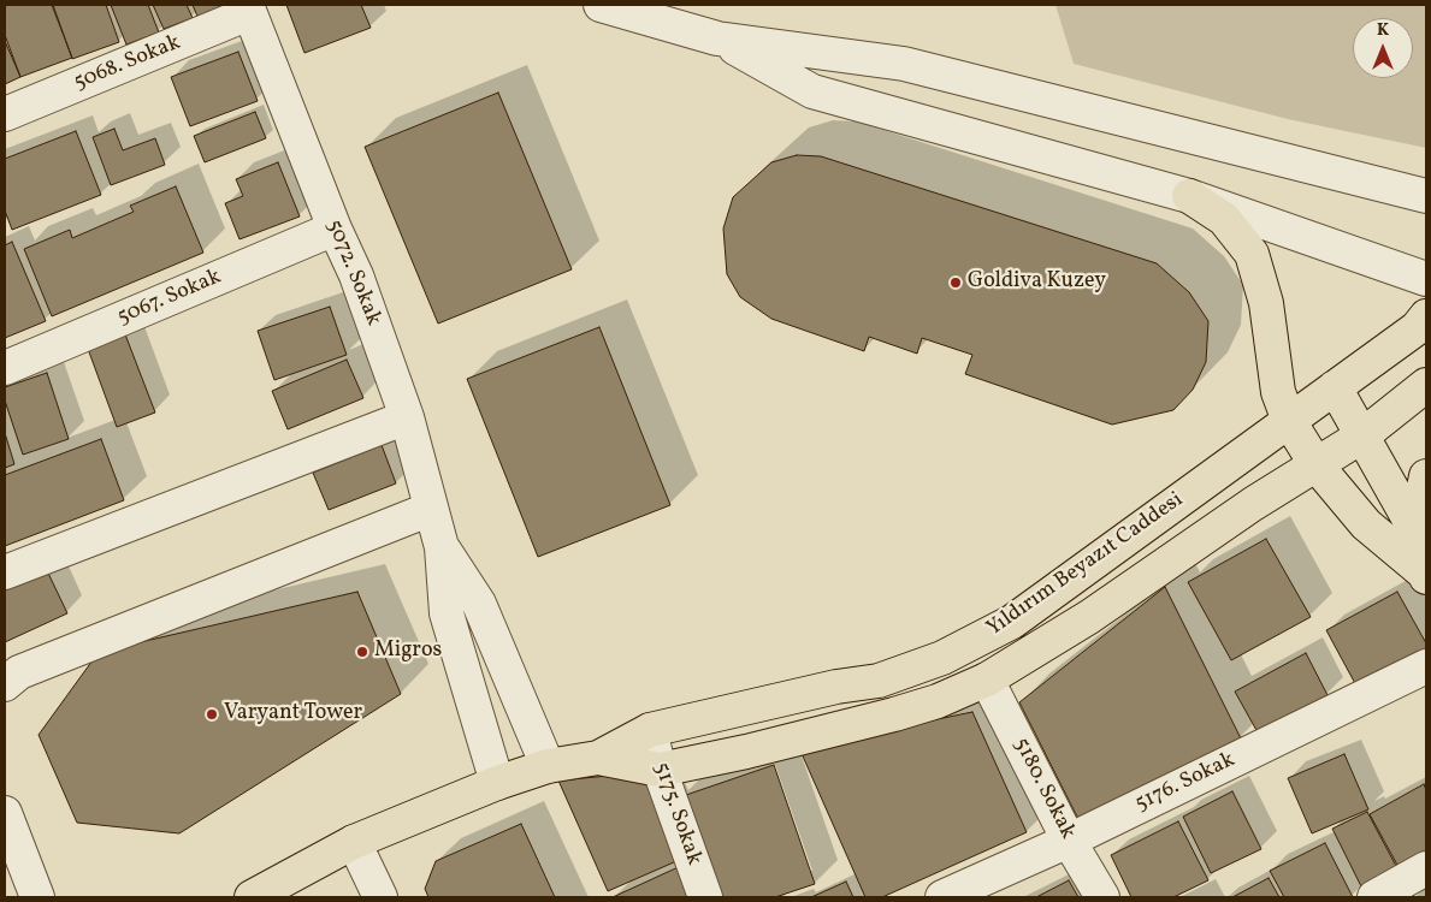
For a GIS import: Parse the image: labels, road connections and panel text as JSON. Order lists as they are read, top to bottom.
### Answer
{
  "streets": {
    "main road": ["Yıldırım Beyazıt Caddesi"],
    "street": [
      "5068. Sokak",
      "5072. Sokak",
      "5067. Sokak",
      "5176. Sokak",
      "5180. Sokak",
      "5175. Sokak"
    ]
  },
  "crossings": [
    ["5068. Sokak", "5072. Sokak"],
    ["5072. Sokak", "5067. Sokak"],
    ["5072. Sokak", "Yıldırım Beyazıt Caddesi"],
    ["Yıldırım Beyazıt Caddesi", "5180. Sokak"],
    ["Yıldırım Beyazıt Caddesi", "5175. Sokak"],
    ["5176. Sokak", "5180. Sokak"]
  ],
  "places": ["Goldiva Kuzey", "Migros", "Varyant Tower"],
  "north": "top"
}
